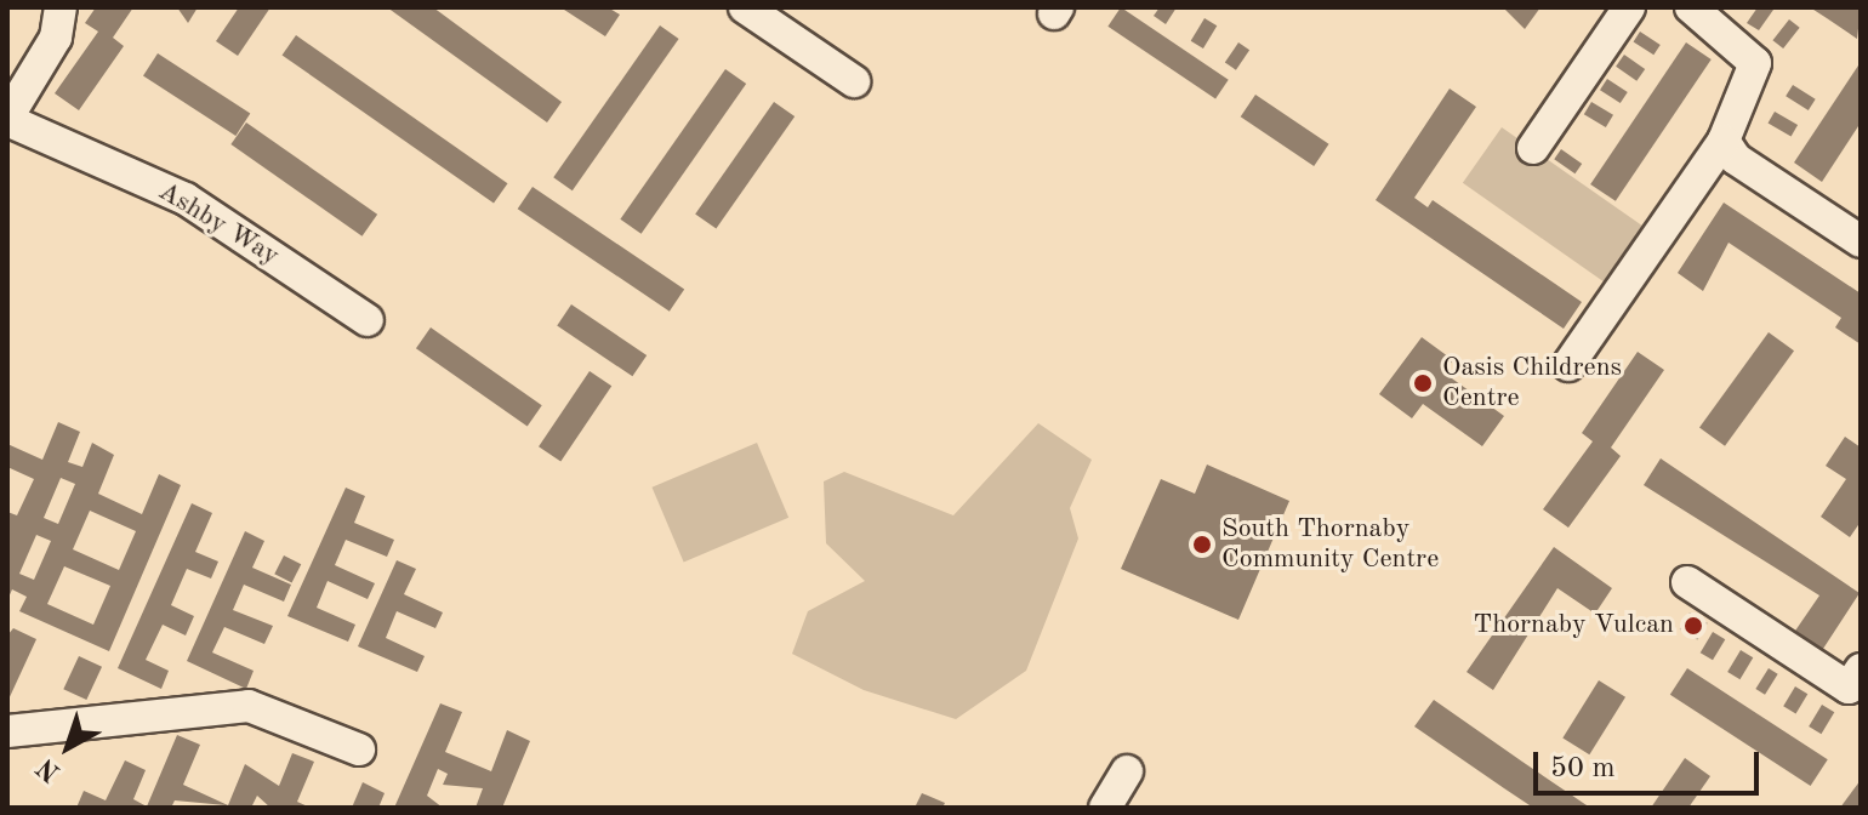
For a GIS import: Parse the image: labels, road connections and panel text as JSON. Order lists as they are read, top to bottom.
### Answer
{
  "streets": {
    "street": ["Ashby Way"]
  },
  "places": ["Oasis Childrens Centre", "South Thornaby Community Centre", "Thornaby Vulcan"],
  "scale_bar": "50 m",
  "north": "bottom left"
}
